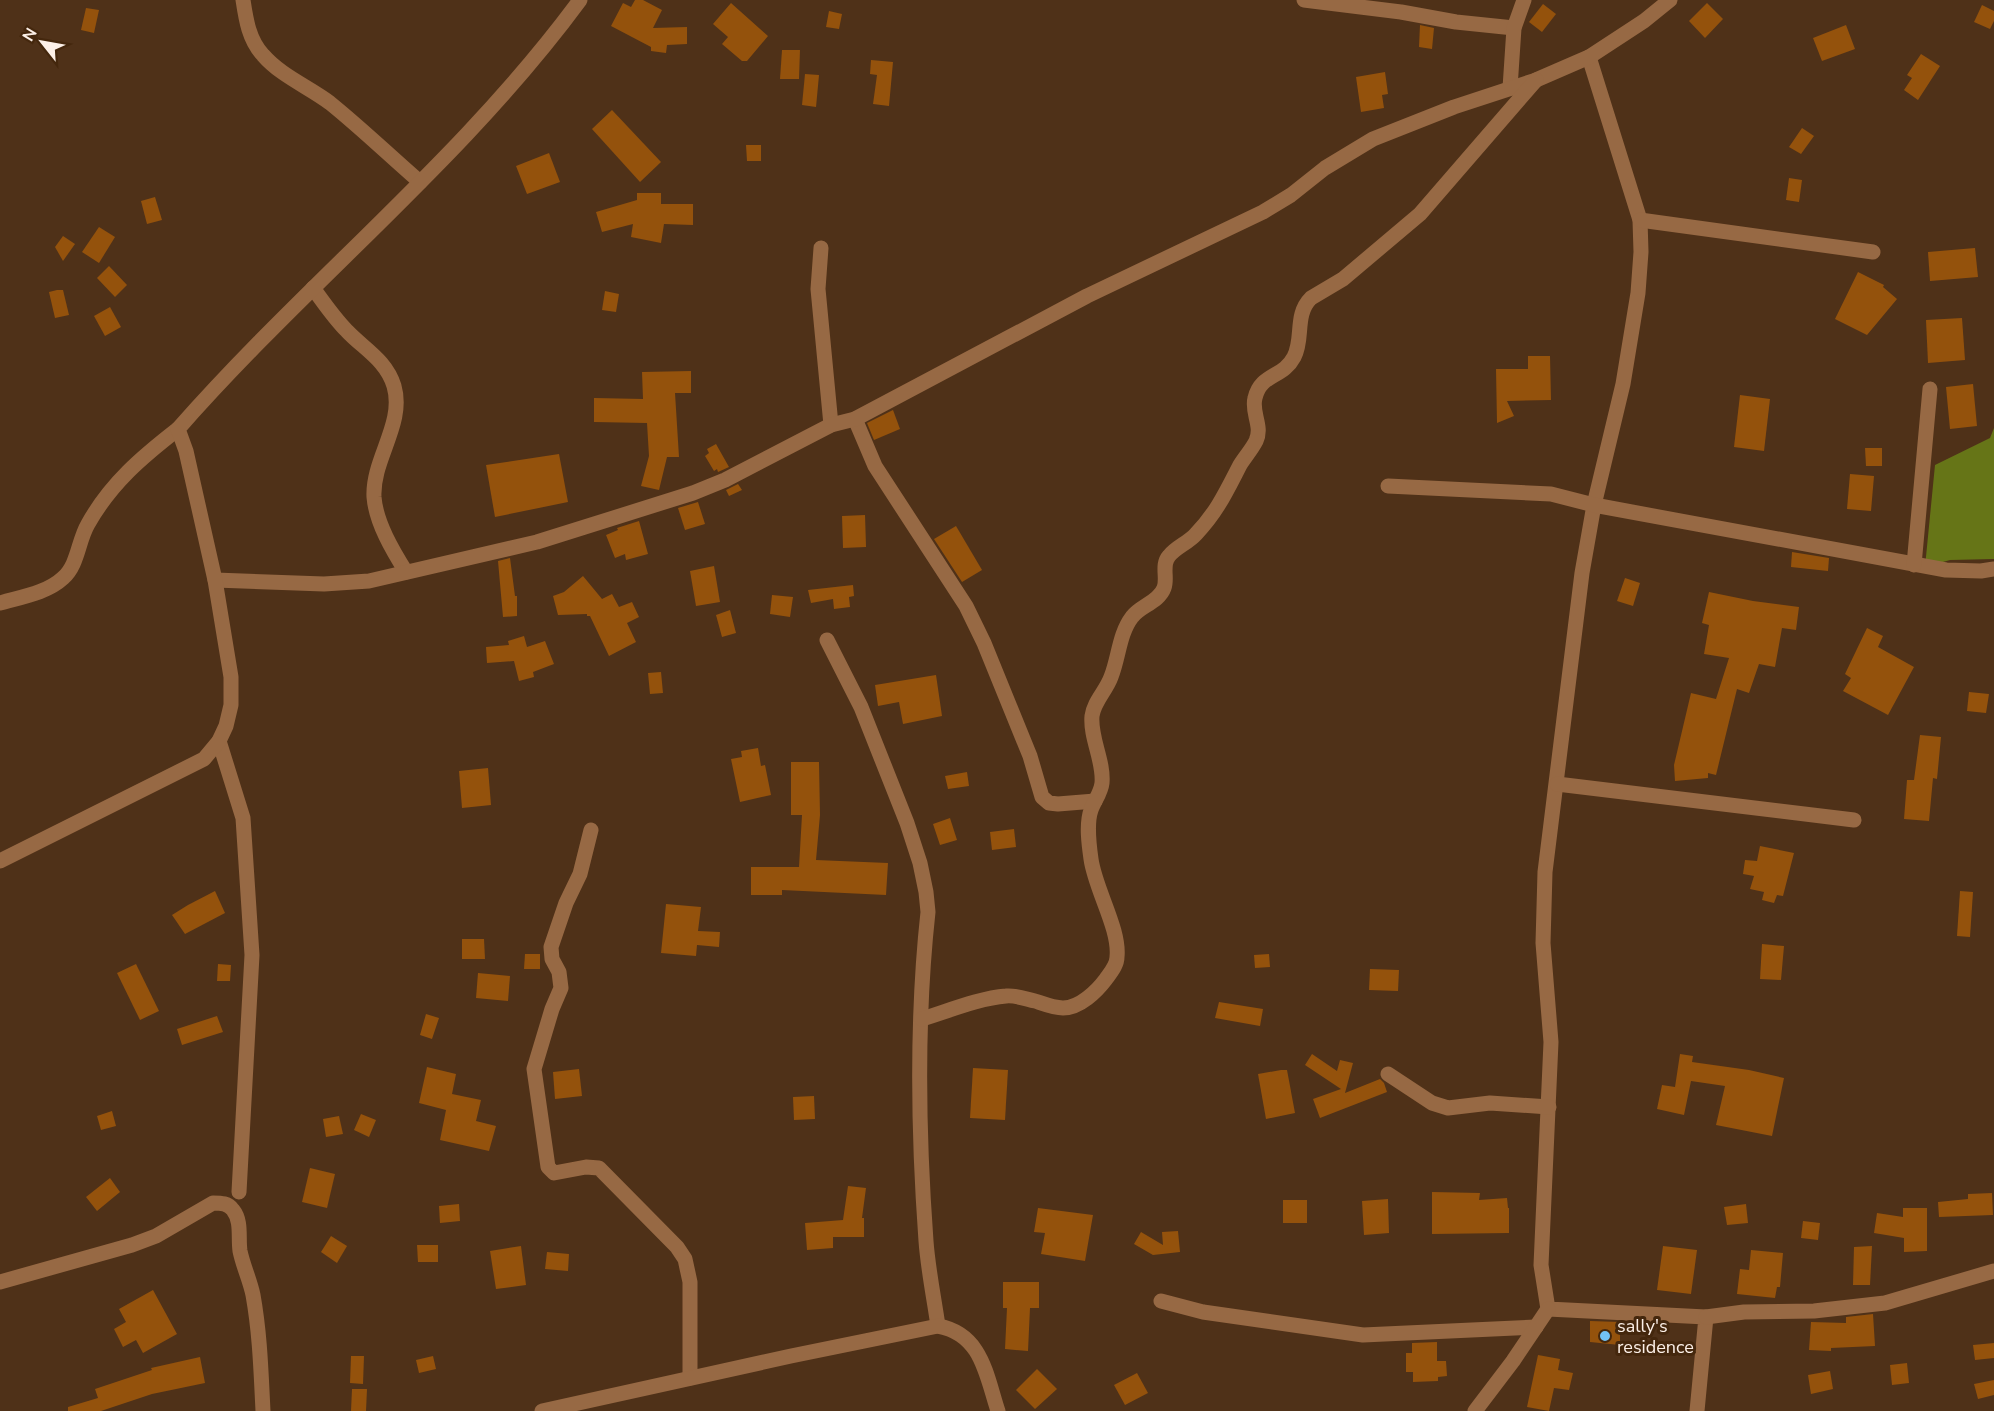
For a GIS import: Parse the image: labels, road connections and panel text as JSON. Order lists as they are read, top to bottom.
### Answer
{
  "places": ["sally's residence"],
  "north": "top left"
}
